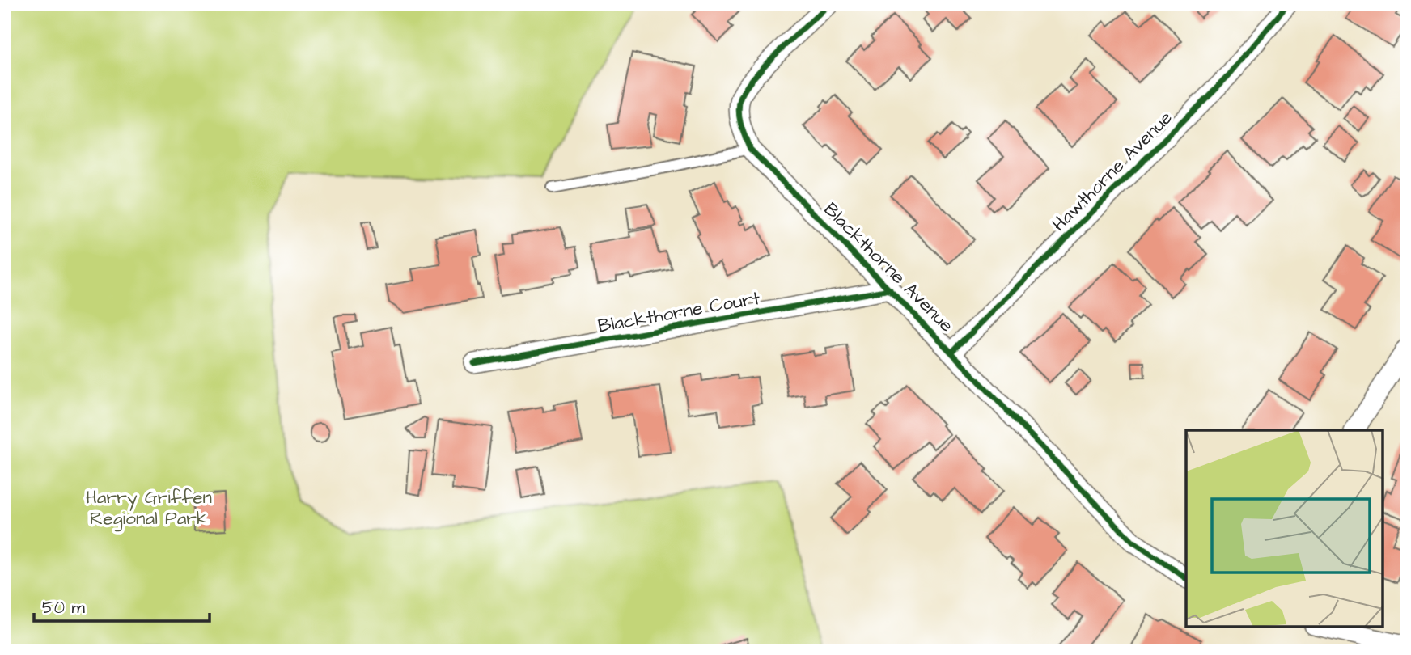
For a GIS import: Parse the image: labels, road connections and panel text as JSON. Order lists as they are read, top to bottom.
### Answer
{
  "streets": {
    "street": ["Hawthorne Avenue", "Blackthorne Avenue", "Blackthorne Court"]
  },
  "crossings": [
    ["Hawthorne Avenue", "Blackthorne Avenue"],
    ["Blackthorne Avenue", "Blackthorne Court"]
  ],
  "parks": ["Harry Griffen Regional Park"],
  "scale_bar": "50 m"
}
